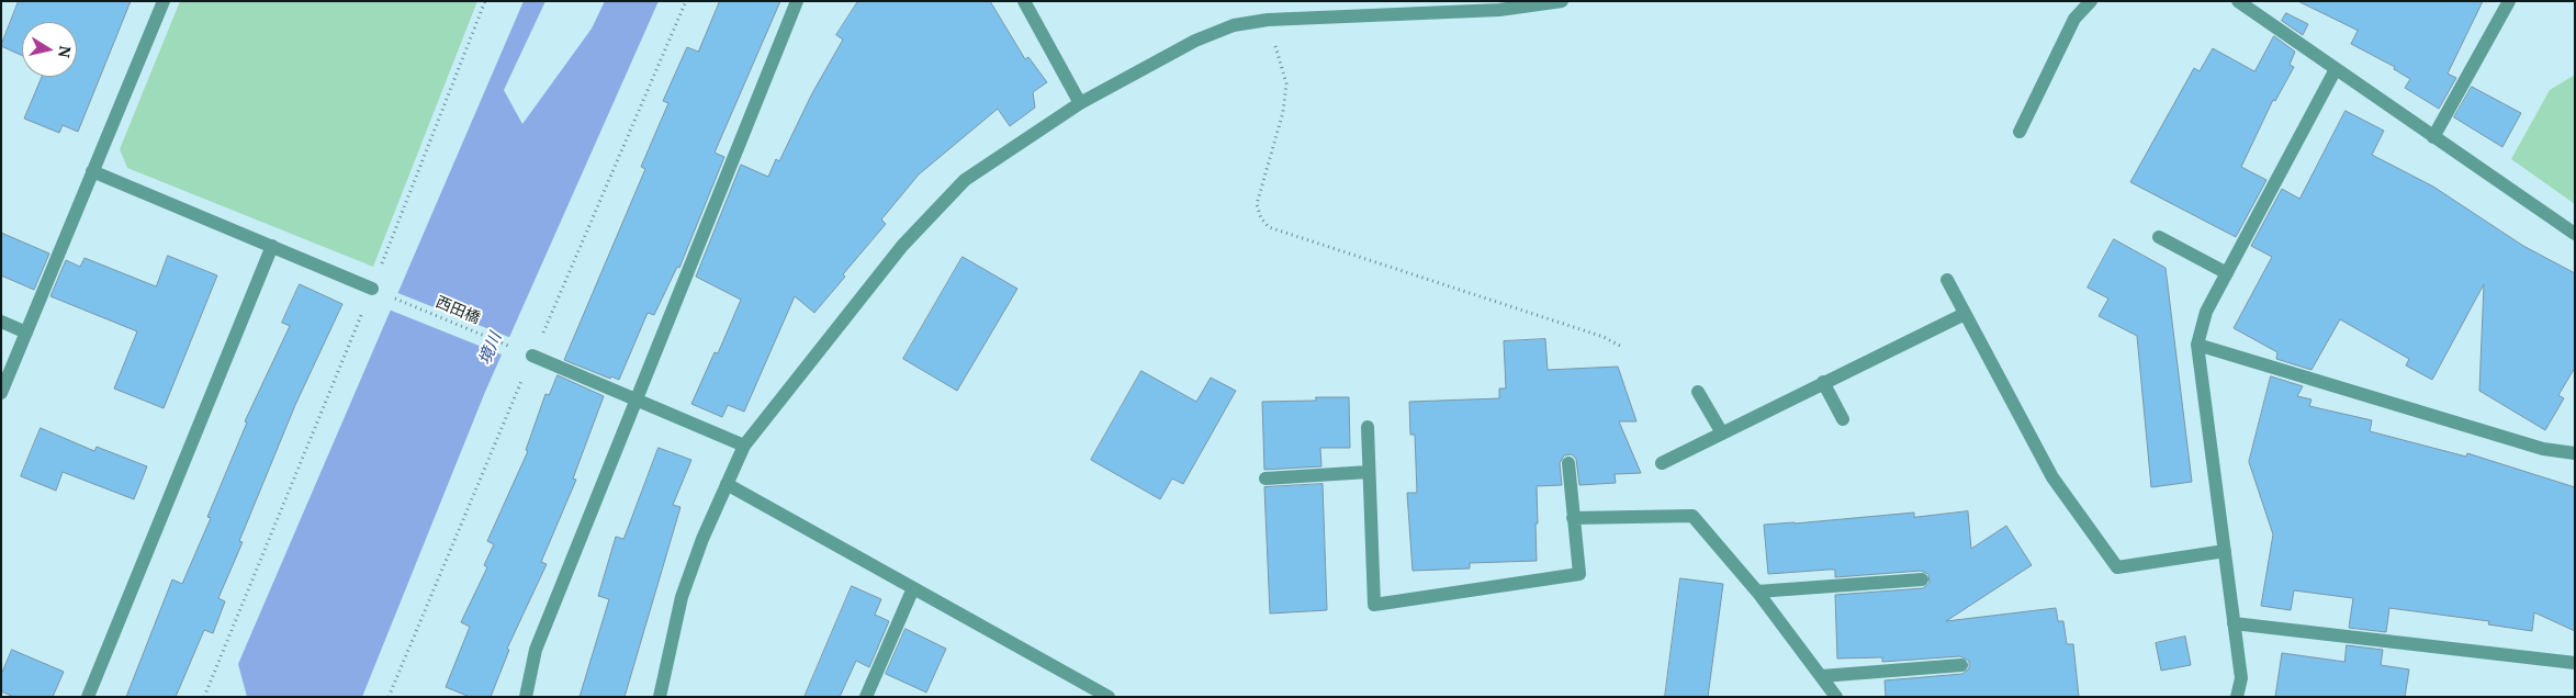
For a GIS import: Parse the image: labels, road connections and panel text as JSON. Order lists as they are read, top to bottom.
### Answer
{
  "streets": {
    "path": ["西田橋"]
  },
  "water": ["境川"],
  "north": "right"
}
